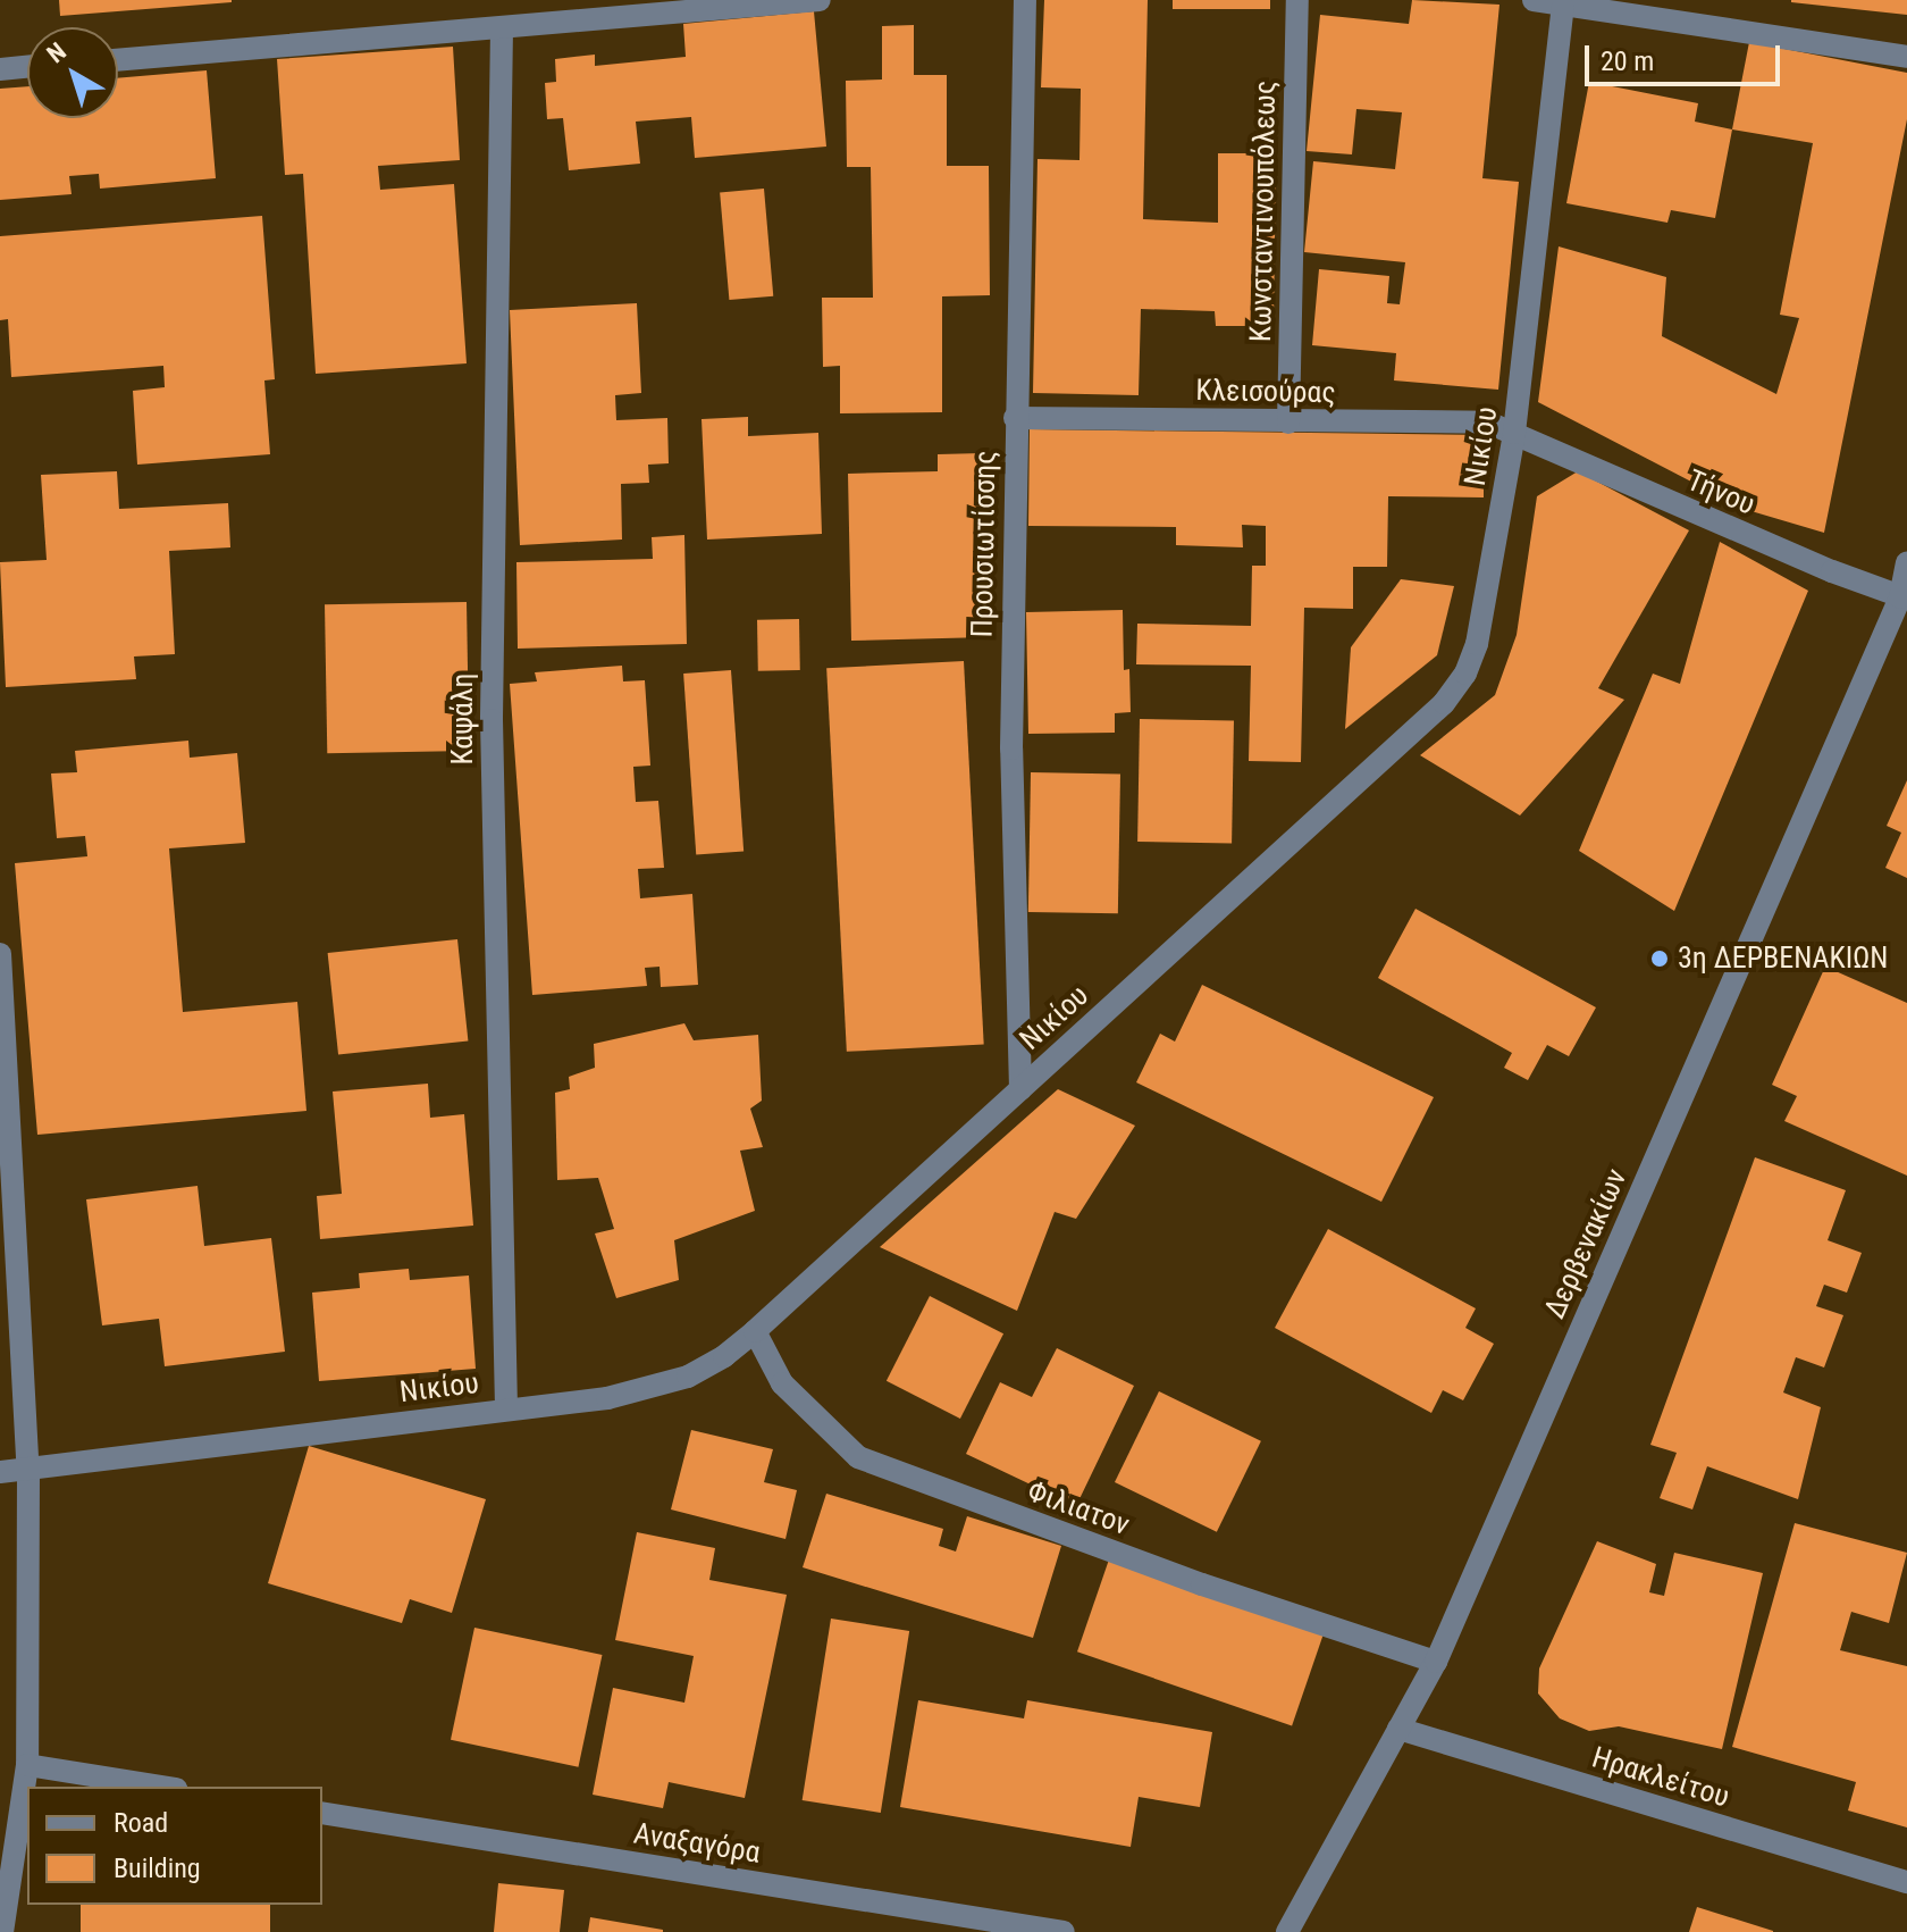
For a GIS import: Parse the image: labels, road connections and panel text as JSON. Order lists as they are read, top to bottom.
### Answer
{
  "streets": {
    "street": [
      "Κωνσταντινουπόλεως",
      "Κλεισούρας",
      "Νικίου",
      "Τήνου",
      "Προυσιωτίσσης",
      "Καψάλη",
      "Δερβενακίων",
      "Φιλιατον",
      "Ηρακλείτου",
      "Αναξαγόρα"
    ]
  },
  "crossings": [
    ["Κωνσταντινουπόλεως", "Κλεισούρας"],
    ["Κλεισούρας", "Νικίου"],
    ["Κλεισούρας", "Τήνου"],
    ["Κλεισούρας", "Προυσιωτίσσης"],
    ["Νικίου", "Τήνου"],
    ["Νικίου", "Προυσιωτίσσης"],
    ["Νικίου", "Καψάλη"],
    ["Νικίου", "Φιλιατον"],
    ["Τήνου", "Δερβενακίων"],
    ["Δερβενακίων", "Φιλιατον"],
    ["Δερβενακίων", "Ηρακλείτου"]
  ],
  "places": ["3η ΔΕΡΒΕΝΑΚΙΩΝ"],
  "legend": ["Road", "Building"],
  "scale_bar": "20 m",
  "north": "top left"
}
